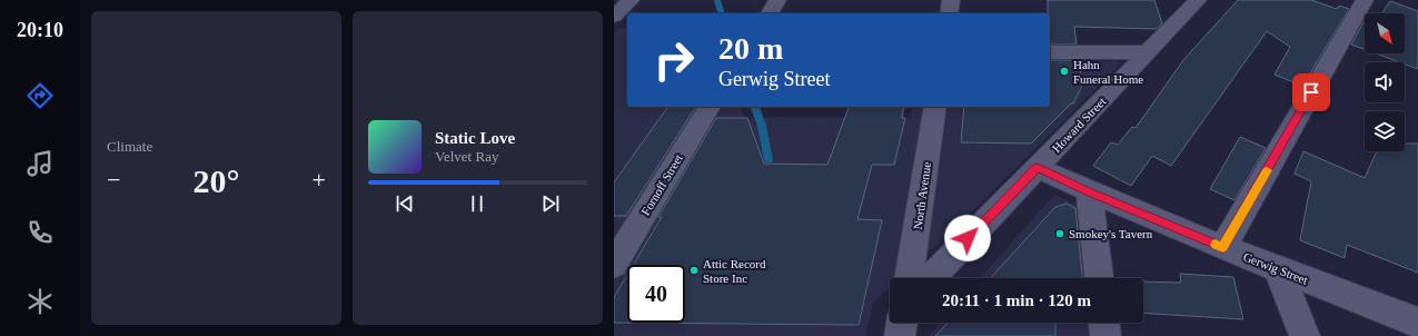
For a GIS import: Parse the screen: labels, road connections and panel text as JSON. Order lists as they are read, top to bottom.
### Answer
{
  "streets": {
    "street": [
      "Howard Street",
      "Fornoff Street",
      "North Avenue",
      "Gerwig Street"
    ]
  },
  "crossings": [
    ["Howard Street", "Gerwig Street"]
  ],
  "places": ["Hahn Funeral Home", "Smokey's Tavern", "Attic Record Store Inc"],
  "north": "bottom right",
  "page": {
    "tabs": "20:10",
    "tile": "Climate",
    "turn": ["20 m", "Gerwig Street"],
    "song": ["Static Love", "Velvet Ray"],
    "heat": ["−", "20°", "+"],
    "limit": "40",
    "trip": "20:11 · 1 min · 120 m"
  }
}
